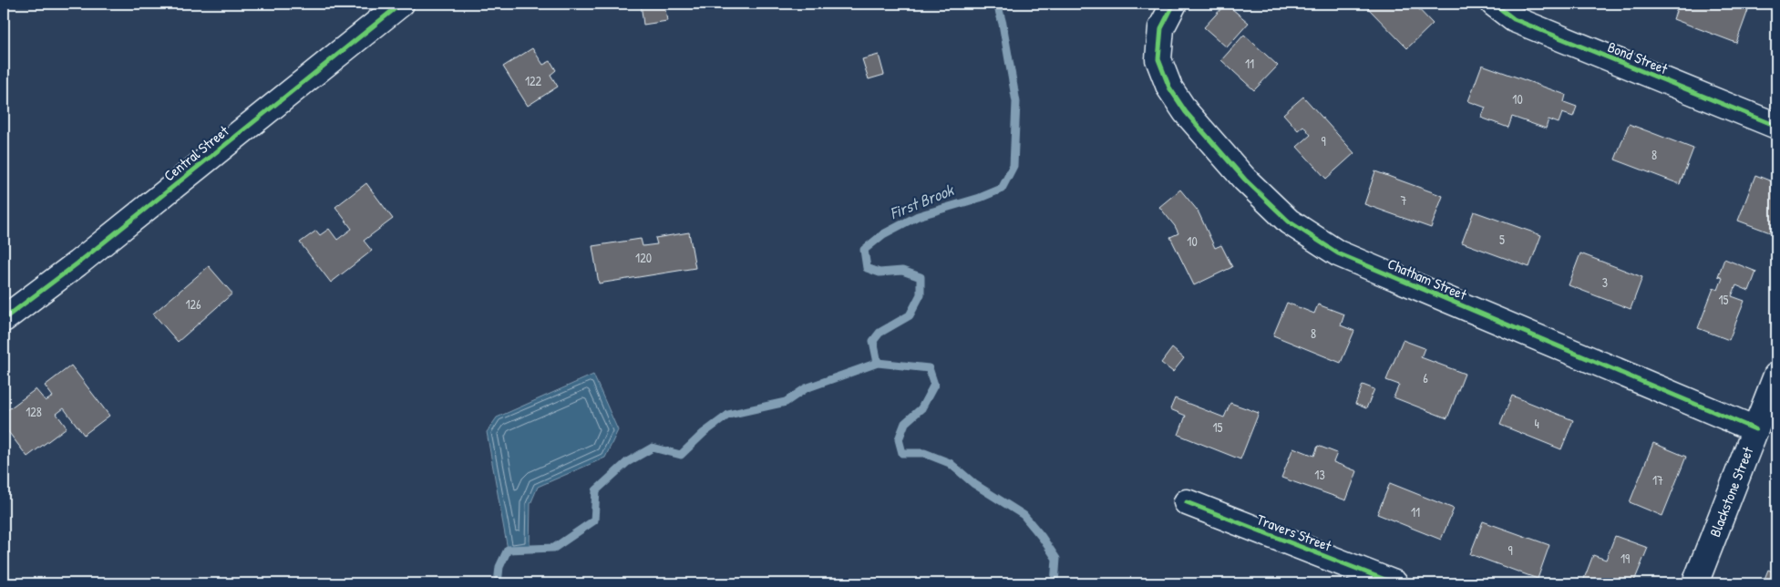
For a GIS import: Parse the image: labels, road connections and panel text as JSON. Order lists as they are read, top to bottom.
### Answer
{
  "streets": {
    "street": [
      "Bond Street",
      "Central Street",
      "Chatham Street",
      "Blackstone Street",
      "Travers Street"
    ]
  },
  "crossings": [
    ["Chatham Street", "Blackstone Street"]
  ],
  "water": ["First Brook"],
  "house_numbers": [
    "11",
    "122",
    "10",
    "9",
    "8",
    "7",
    "5",
    "10",
    "120",
    "3",
    "15",
    "126",
    "8",
    "6",
    "128",
    "4",
    "15",
    "13",
    "17",
    "11",
    "9",
    "19"
  ]
}
